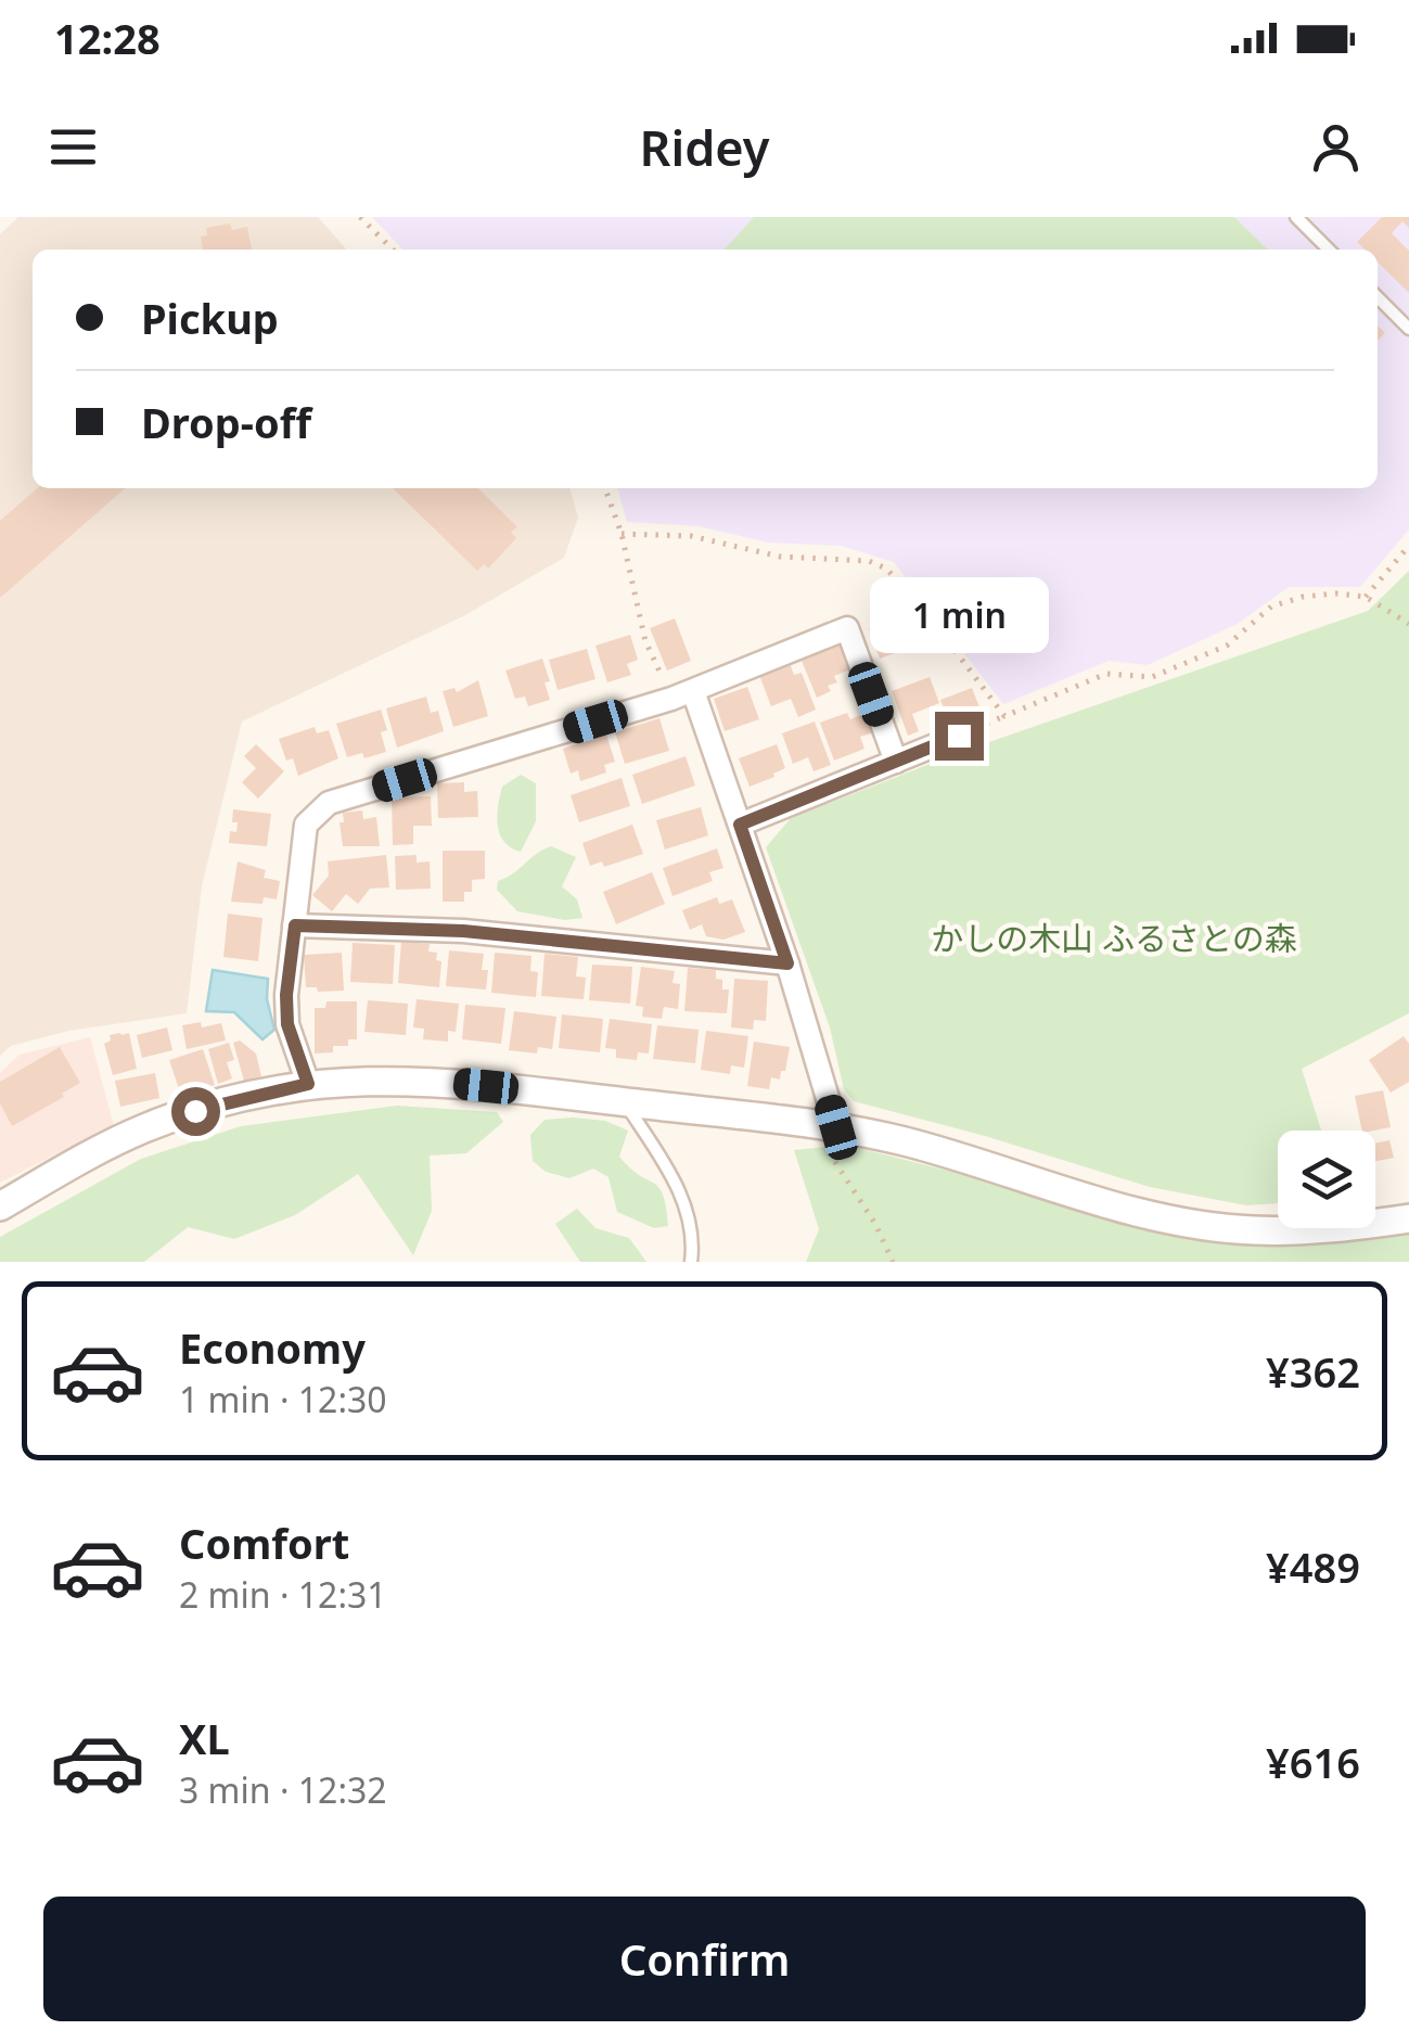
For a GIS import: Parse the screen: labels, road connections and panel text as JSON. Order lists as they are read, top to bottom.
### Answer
{
  "parks": ["かしの木山 ふるさとの森"],
  "page": {
    "status": "12:28",
    "header": "Ridey",
    "banner": ["Pickup", "Drop-off"],
    "bubble": "1 min",
    "list": [
      {
        "name": "Economy",
        "note": "1 min · 12:30",
        "value": "¥362"
      },
      {
        "name": "Comfort",
        "note": "2 min · 12:31",
        "value": "¥489"
      },
      {
        "name": "XL",
        "note": "3 min · 12:32",
        "value": "¥616"
      }
    ],
    "buttons": "Confirm"
  }
}
